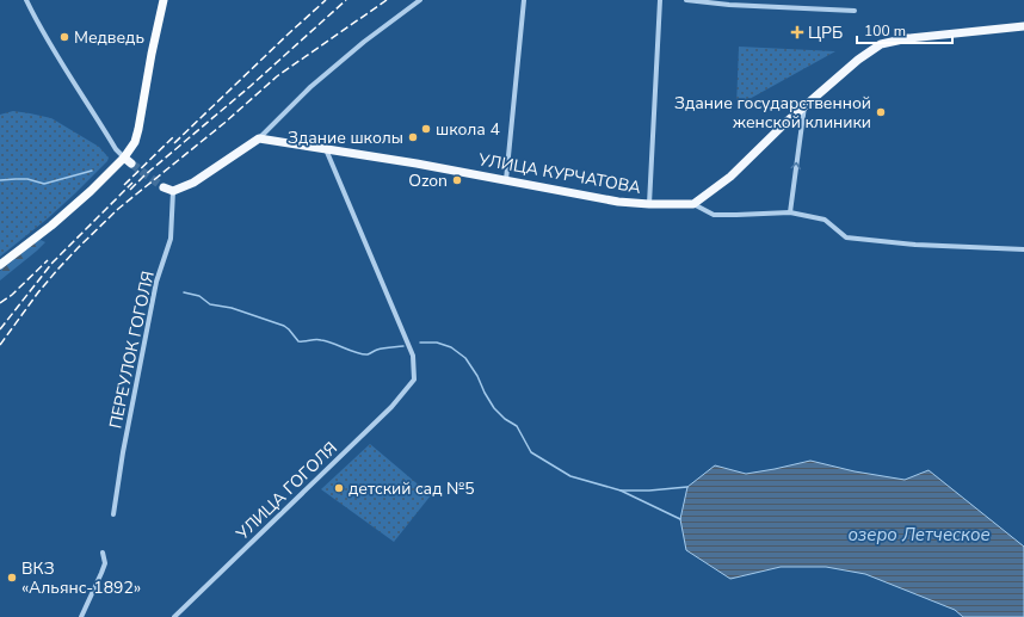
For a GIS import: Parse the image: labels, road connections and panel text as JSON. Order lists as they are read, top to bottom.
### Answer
{
  "streets": {
    "main road": ["УЛИЦА КУРЧАТОВА"],
    "street": ["ПЕРЕУЛОК ГОГОЛЯ", "УЛИЦА ГОГОЛЯ"]
  },
  "crossings": [
    ["УЛИЦА КУРЧАТОВА", "УЛИЦА ГОГОЛЯ"]
  ],
  "water": ["озеро Летческое"],
  "places": {
    "health": ["ЦРБ"],
    "other": [
      "Медведь",
      "Здание государственной женской клиники",
      "школа 4",
      "Здание школы",
      "Ozon",
      "детский сад №5",
      "ВКЗ «Альянс-1892»"
    ]
  },
  "scale_bar": "100 m"
}
